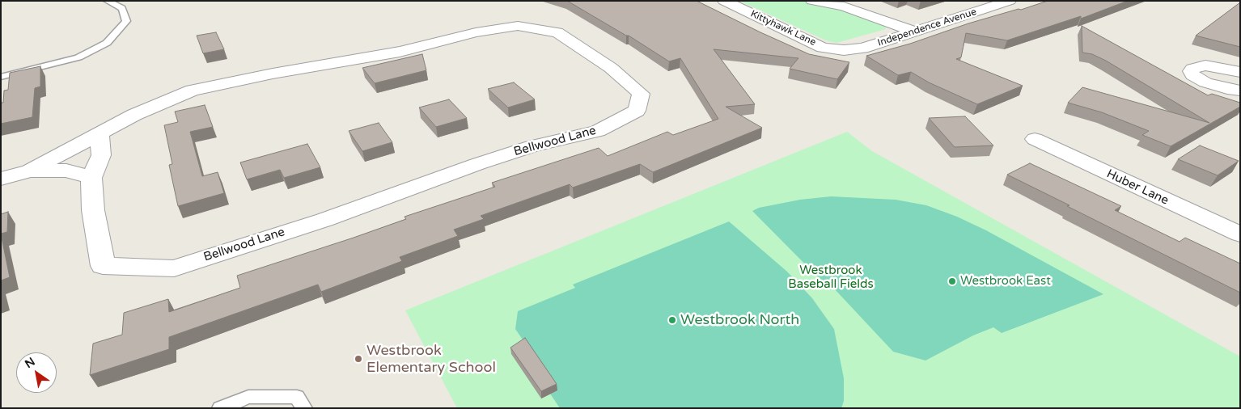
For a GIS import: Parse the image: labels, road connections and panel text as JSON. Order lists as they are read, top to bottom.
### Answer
{
  "streets": {
    "street": [
      "Independence Avenue",
      "Kittyhawk Lane",
      "Bellwood Lane",
      "Huber Lane"
    ]
  },
  "crossings": [
    ["Independence Avenue", "Kittyhawk Lane"]
  ],
  "parks": ["Westbrook Baseball Fields"],
  "places": ["Westbrook East", "Westbrook North", "Westbrook Elementary School"],
  "north": "top left"
}
